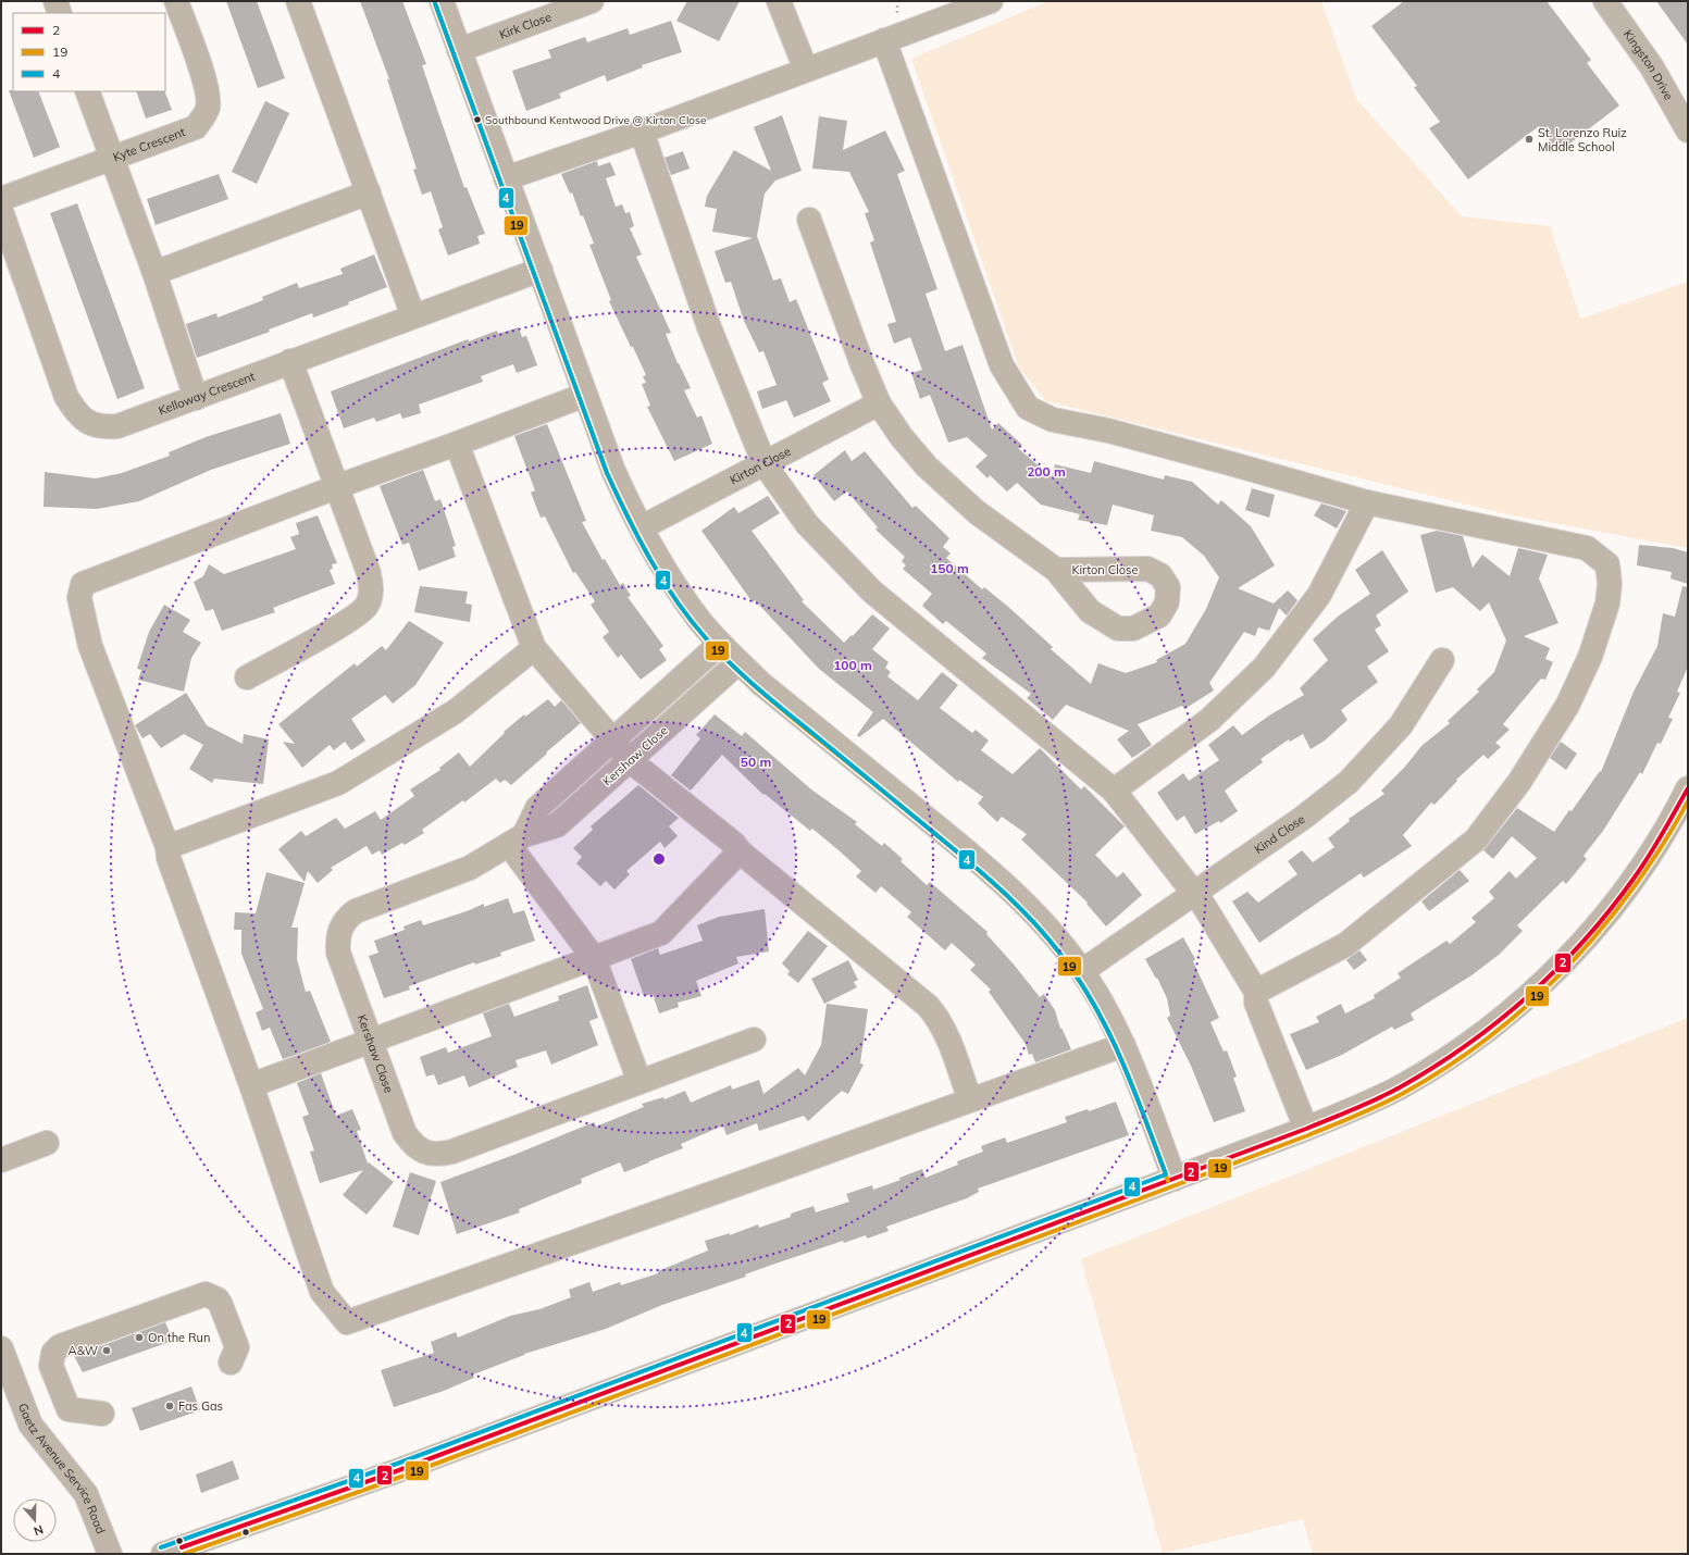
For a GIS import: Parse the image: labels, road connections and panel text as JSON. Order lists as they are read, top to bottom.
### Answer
{
  "streets": {
    "street": [
      "Kirk Close",
      "Kingston Drive",
      "Kyte Crescent",
      "Kelloway Crescent",
      "Kirton Close",
      "Kershaw Close",
      "Kind Close",
      "Gaetz Avenue Service Road"
    ]
  },
  "places": [
    "Southbound Kentwood Drive @ Kirton Close",
    "St. Lorenzo Ruiz Middle School",
    "On the Run",
    "A&W",
    "Fas Gas"
  ],
  "lines": ["transit line 19", "transit line 4", "transit line 2"],
  "legend": ["2", "19", "4"],
  "north": "bottom",
  "rings": [
    "200 m",
    "150 m",
    "100 m",
    "50 m"
  ]
}
